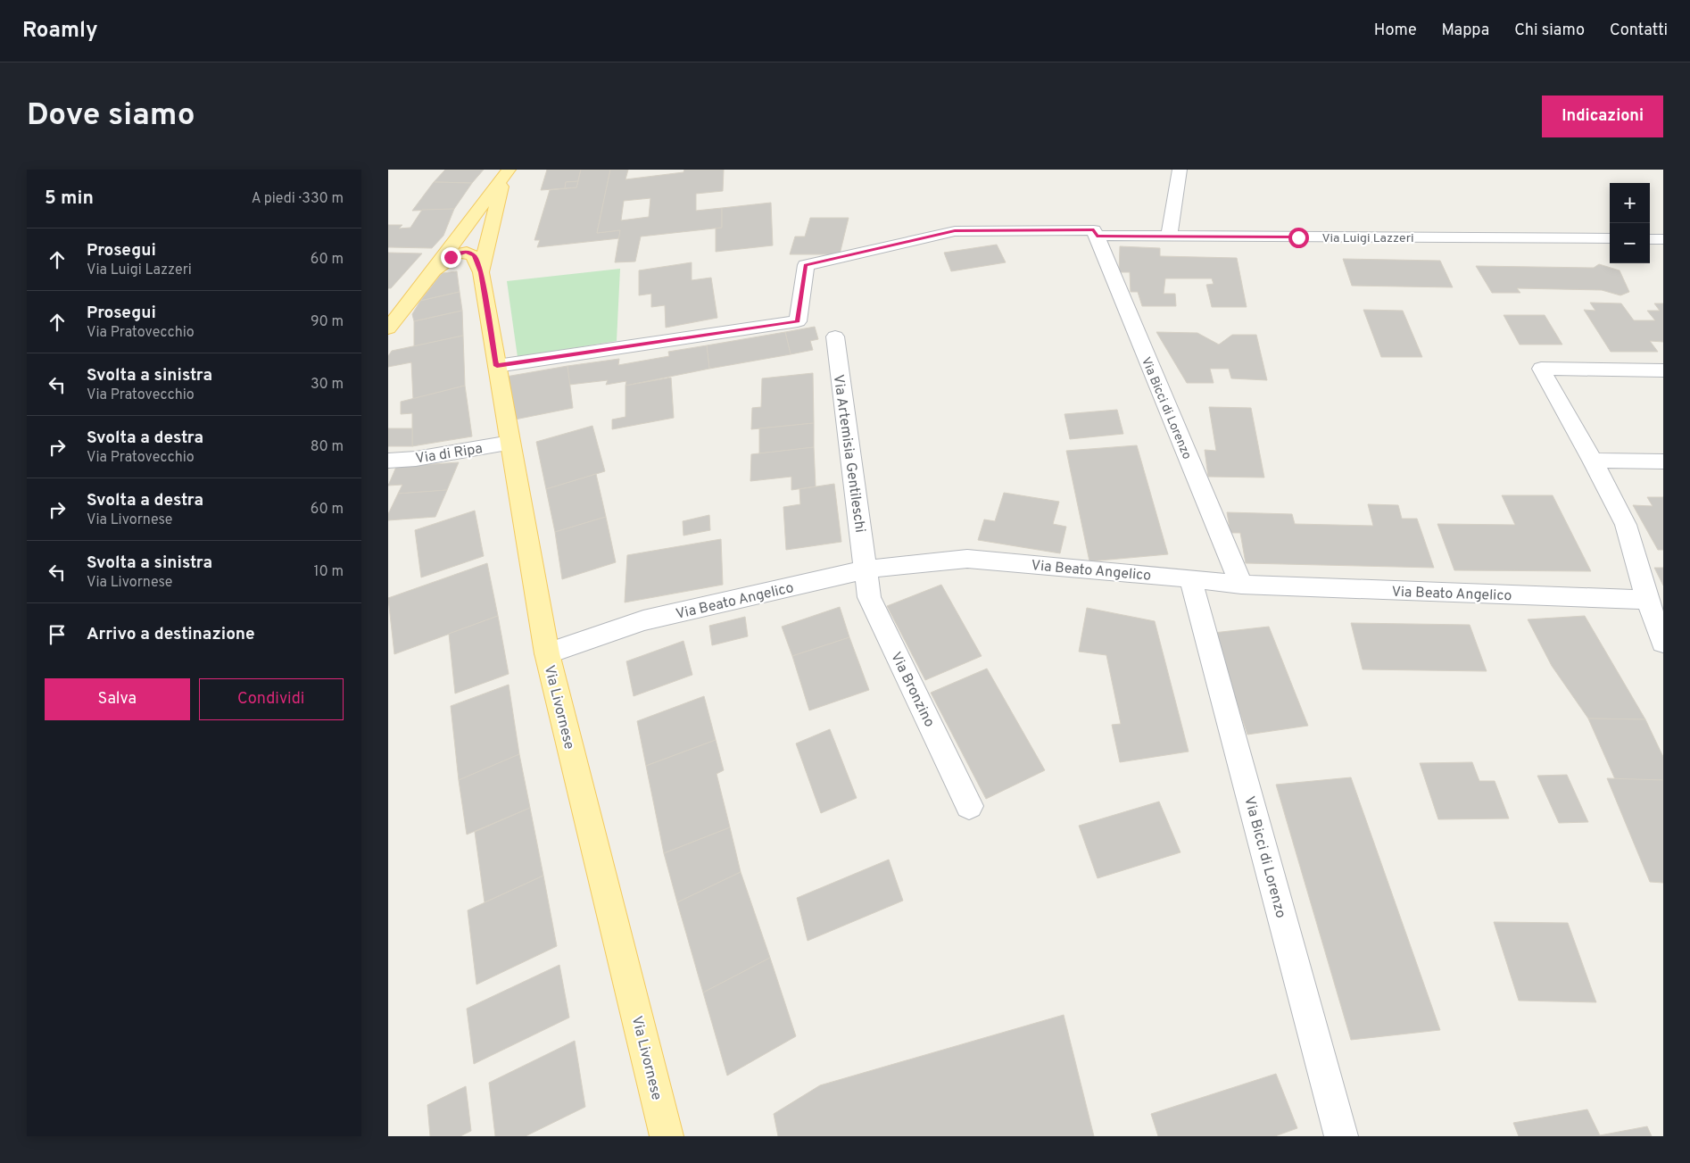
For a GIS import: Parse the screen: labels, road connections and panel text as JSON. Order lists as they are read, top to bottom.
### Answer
{
  "streets": {
    "main road": ["Via Livornese"],
    "street": [
      "Via Luigi Lazzeri",
      "Via Bicci di Lorenzo",
      "Via di Ripa",
      "Via Artemisia Gentileschi",
      "Via Beato Angelico",
      "Via Bronzino"
    ]
  },
  "crossings": [
    ["Via Luigi Lazzeri", "Via Bicci di Lorenzo"],
    ["Via Luigi Lazzeri", "Via Livornese"],
    ["Via Bicci di Lorenzo", "Via Beato Angelico"],
    ["Via di Ripa", "Via Livornese"],
    ["Via Artemisia Gentileschi", "Via Beato Angelico"],
    ["Via Artemisia Gentileschi", "Via Bronzino"],
    ["Via Beato Angelico", "Via Bronzino"],
    ["Via Beato Angelico", "Via Livornese"]
  ],
  "page": {
    "header": "Roamly",
    "nav": [
      "Home",
      "Mappa",
      "Chi siamo",
      "Contatti"
    ],
    "buttons": [
      "Indicazioni",
      ["Salva", "Condividi"]
    ],
    "title": "Dove siamo",
    "heading": ["5 min", "A piedi · 330 m"],
    "map_buttons": ["+", "−"],
    "list": [
      ["Prosegui", "Via Luigi Lazzeri", "60 m"],
      ["Prosegui", "Via Pratovecchio", "90 m"],
      ["Svolta a sinistra", "Via Pratovecchio", "30 m"],
      ["Svolta a destra", "Via Pratovecchio", "80 m"],
      ["Svolta a destra", "Via Livornese", "60 m"],
      ["Svolta a sinistra", "Via Livornese", "10 m"],
      "Arrivo a destinazione"
    ]
  }
}
